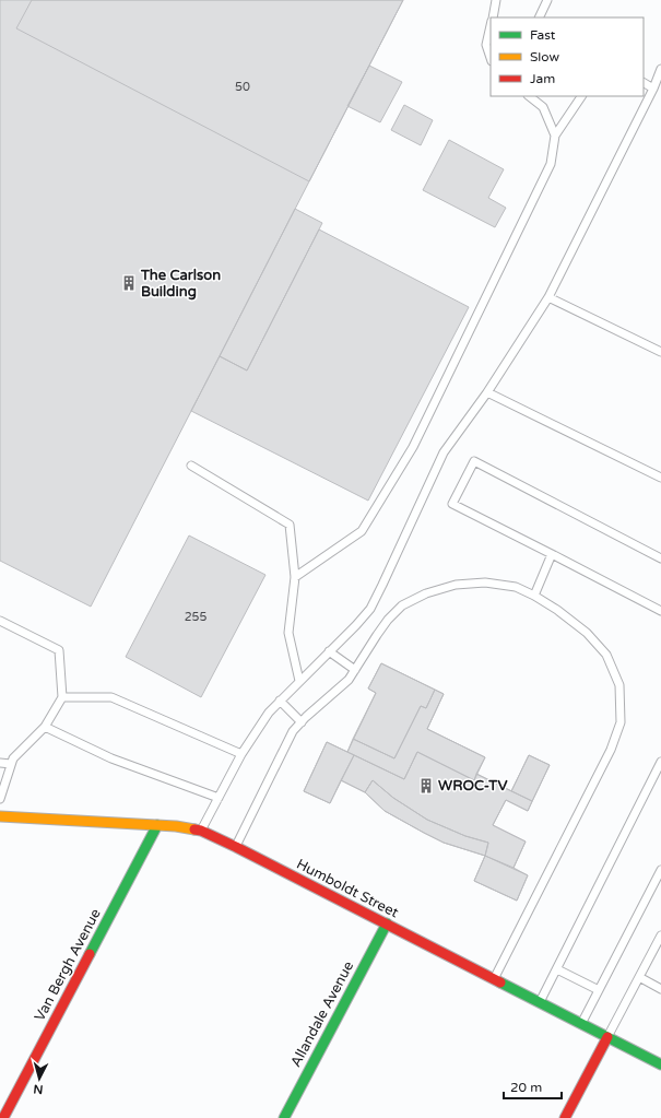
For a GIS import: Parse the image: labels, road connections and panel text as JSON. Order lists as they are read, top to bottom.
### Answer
{
  "streets": {
    "street": ["Humboldt Street", "Van Bergh Avenue", "Allandale Avenue"]
  },
  "crossings": [
    ["Humboldt Street", "Van Bergh Avenue"],
    ["Humboldt Street", "Allandale Avenue"]
  ],
  "places": {
    "building": ["The Carlson Building", "WROC-TV"]
  },
  "house_numbers": ["50", "255"],
  "legend": ["Fast", "Slow", "Jam"],
  "scale_bar": "20 m",
  "north": "bottom"
}
